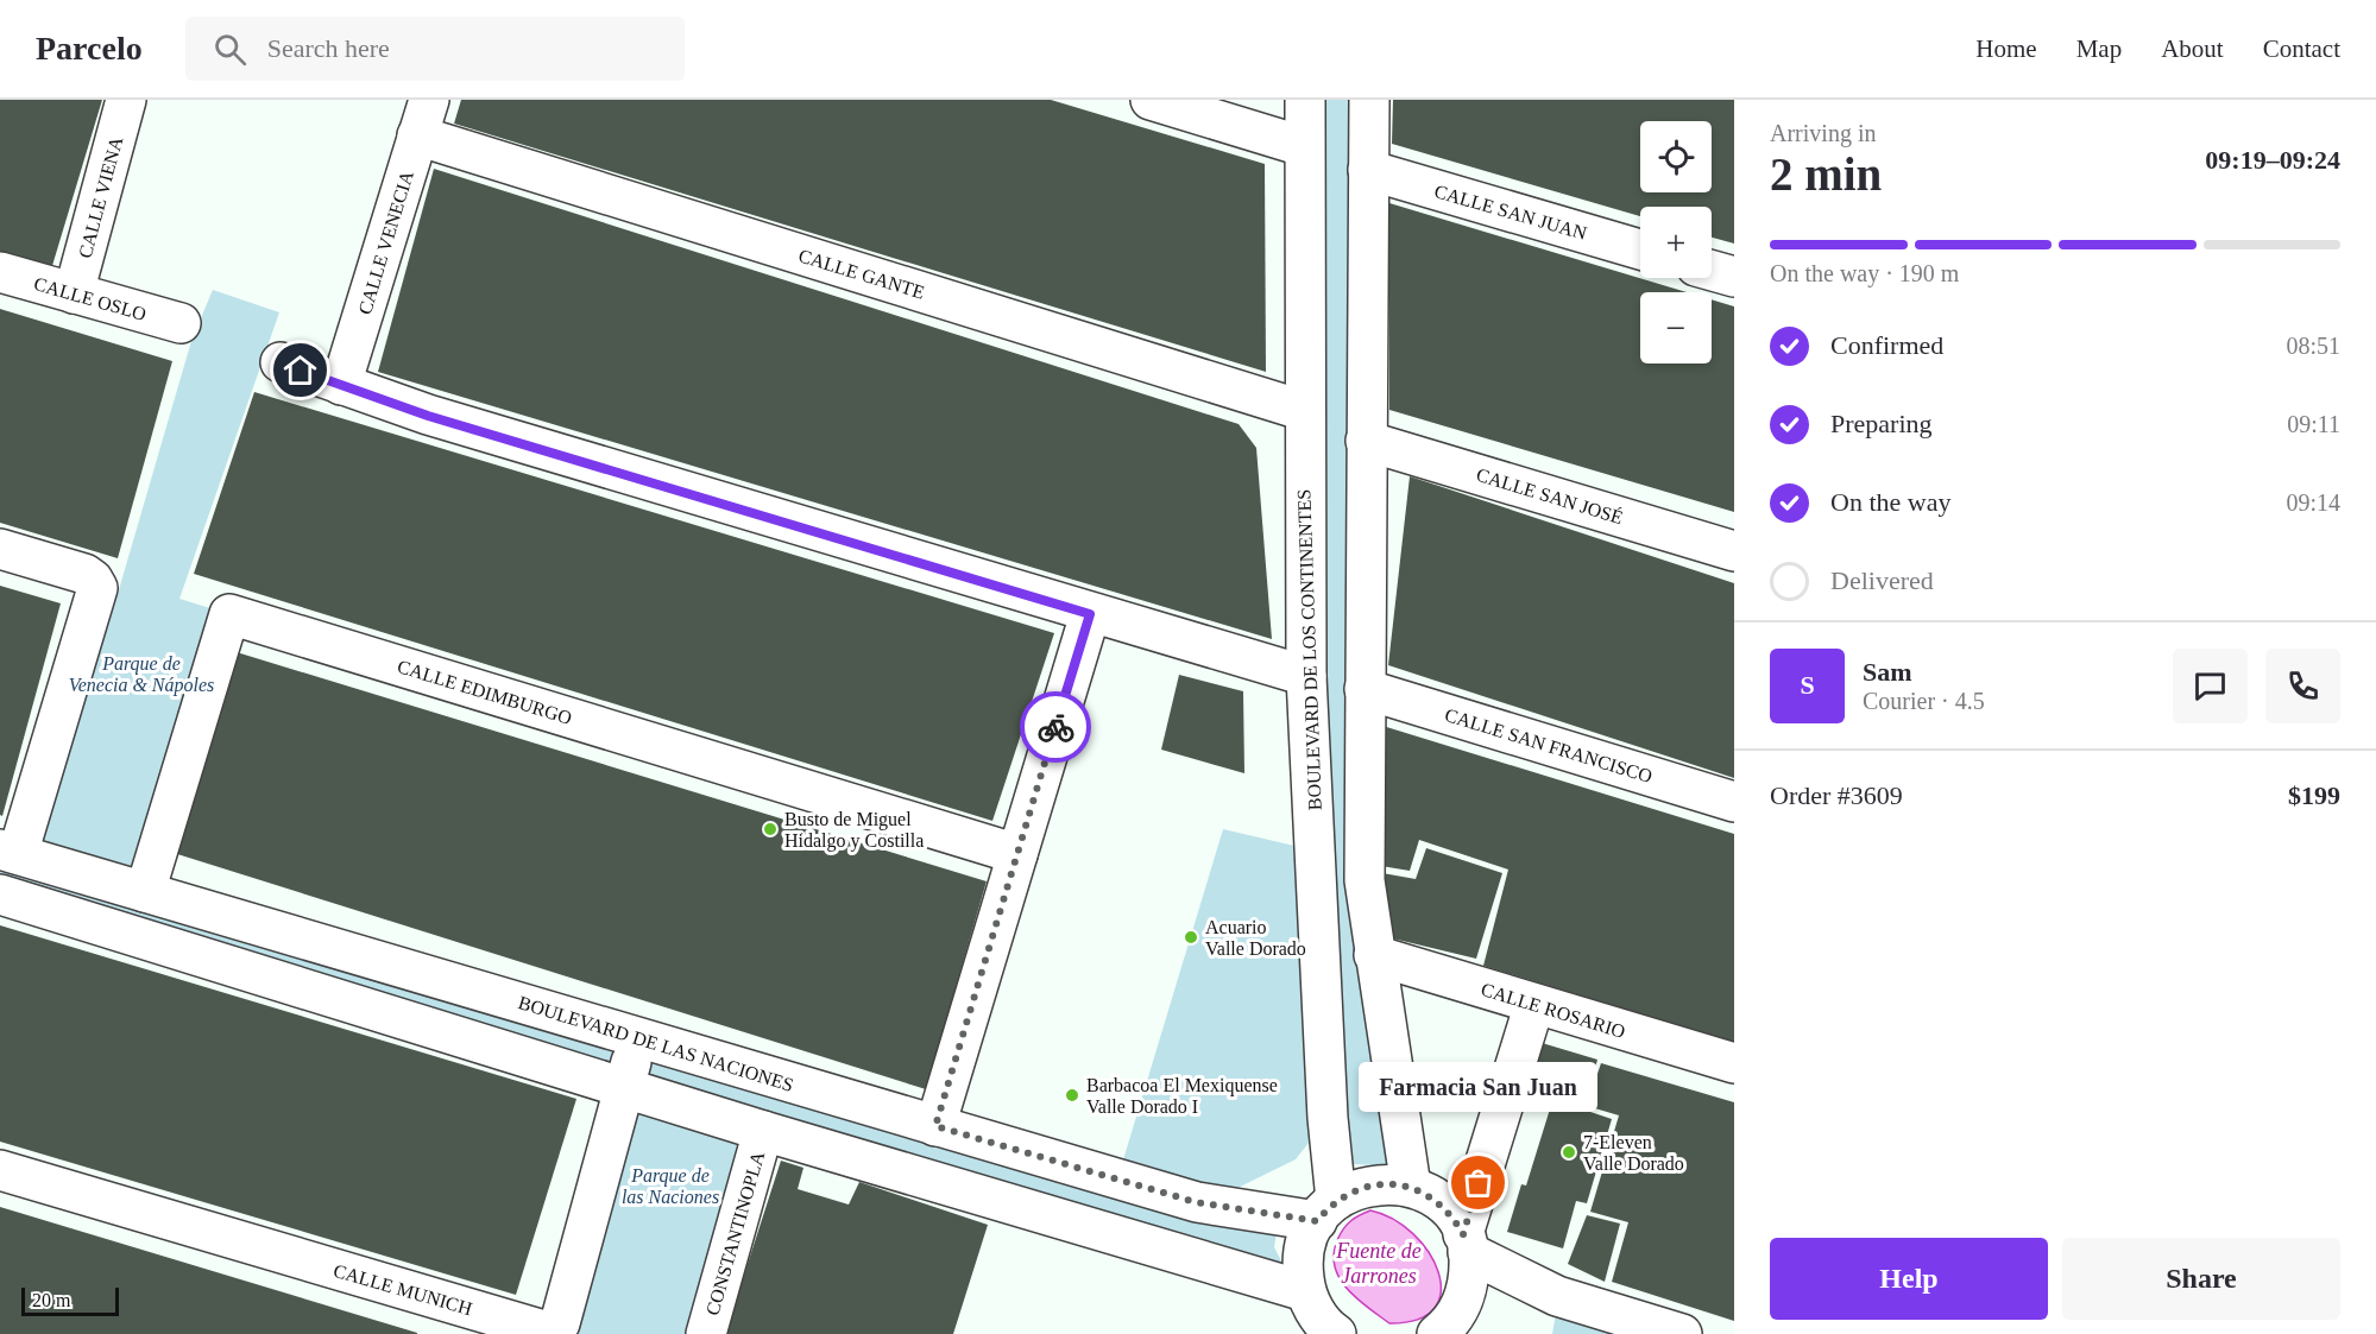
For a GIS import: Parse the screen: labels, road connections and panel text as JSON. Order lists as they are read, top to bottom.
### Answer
{
  "streets": {
    "street": [
      "CALLE VIENA",
      "CALLE SAN JUAN",
      "CALLE VENECIA",
      "CALLE GANTE",
      "CALLE OSLO",
      "CALLE SAN JOSÉ",
      "BOULEVARD DE LOS CONTINENTES",
      "CALLE EDIMBURGO",
      "CALLE SAN FRANCISCO",
      "CALLE ROSARIO",
      "BOULEVARD DE LAS NACIONES",
      "CONSTANTINOPLA",
      "CALLE MUNICH"
    ]
  },
  "crossings": [
    ["CALLE VIENA", "CALLE OSLO"],
    ["CALLE VENECIA", "CALLE GANTE"],
    ["CALLE GANTE", "BOULEVARD DE LOS CONTINENTES"],
    ["BOULEVARD DE LOS CONTINENTES", "BOULEVARD DE LAS NACIONES"],
    ["CALLE EDIMBURGO", "BOULEVARD DE LAS NACIONES"],
    ["BOULEVARD DE LAS NACIONES", "CALLE MUNICH"]
  ],
  "water": ["Fuente de Jarrones"],
  "parks": ["Parque de Venecia & Nápoles", "Parque de las Naciones"],
  "places": [
    "Busto de Miguel Hidalgo y Costilla",
    "Acuario Valle Dorado",
    "Barbacoa El Mexiquense Valle Dorado I",
    "7-Eleven Valle Dorado",
    "Farmacia San Juan"
  ],
  "scale_bar": "20 m",
  "page": {
    "header": "Parcelo",
    "search": "Search here",
    "nav": [
      "Home",
      "Map",
      "About",
      "Contact"
    ],
    "heading": ["2 min", "Arriving in", "09:19–09:24"],
    "panel": [
      "Sam",
      "Courier · 4.5",
      "Order #3609",
      "$199"
    ],
    "map_buttons": ["+", "−"],
    "bar": "On the way · 190 m",
    "list": [
      ["Confirmed", "08:51"],
      ["Preparing", "09:11"],
      ["On the way", "09:14"],
      "Delivered"
    ],
    "round": "S",
    "bubble": "Farmacia San Juan",
    "buttons": ["Help", "Share"],
    "scale": "20 m"
  }
}
